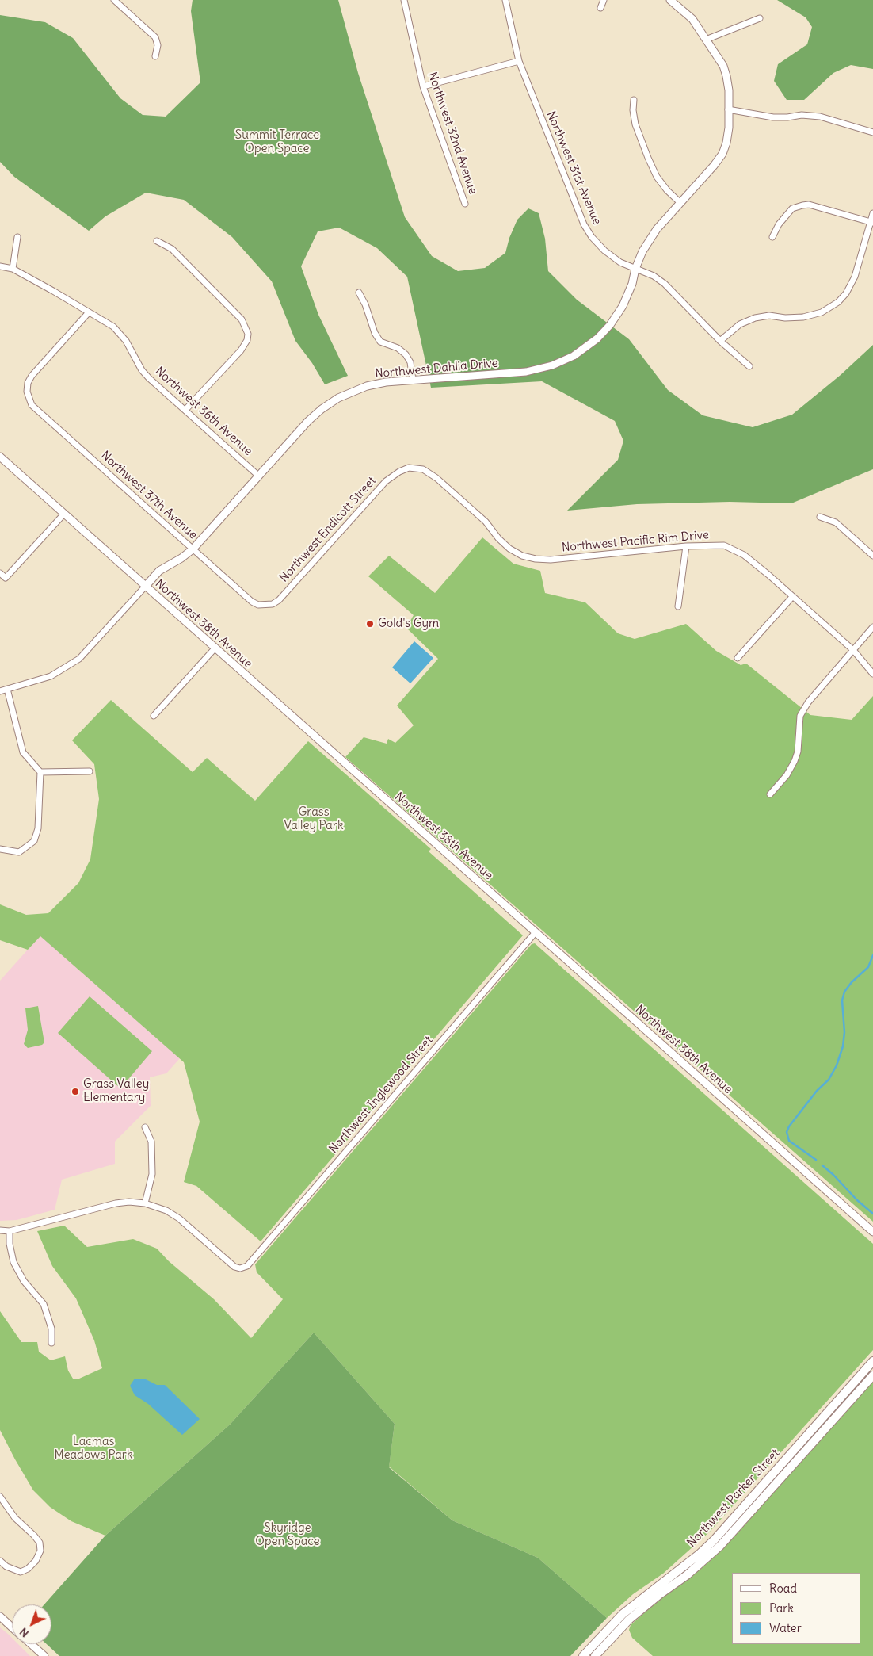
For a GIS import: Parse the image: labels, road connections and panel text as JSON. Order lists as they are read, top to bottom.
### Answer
{
  "streets": {
    "main road": ["Northwest Parker Street"],
    "street": [
      "Northwest 32nd Avenue",
      "Northwest 31st Avenue",
      "Northwest Dahlia Drive",
      "Northwest 36th Avenue",
      "Northwest 37th Avenue",
      "Northwest Endicott Street",
      "Northwest Pacific Rim Drive",
      "Northwest 38th Avenue",
      "Northwest Inglewood Street"
    ]
  },
  "crossings": [
    ["Northwest 31st Avenue", "Northwest Dahlia Drive"],
    ["Northwest Dahlia Drive", "Northwest 36th Avenue"],
    ["Northwest Dahlia Drive", "Northwest 37th Avenue"],
    ["Northwest Dahlia Drive", "Northwest 38th Avenue"],
    ["Northwest 36th Avenue", "Northwest 37th Avenue"],
    ["Northwest 37th Avenue", "Northwest Endicott Street"],
    ["Northwest Endicott Street", "Northwest Pacific Rim Drive"],
    ["Northwest 38th Avenue", "Northwest Inglewood Street"]
  ],
  "parks": [
    "Summit Terrace Open Space",
    "Grass Valley Park",
    "Lacmas Meadows Park",
    "Skyridge Open Space"
  ],
  "places": ["Gold's Gym", "Grass Valley Elementary"],
  "legend": ["Road", "Park", "Water"],
  "north": "bottom left"
}
